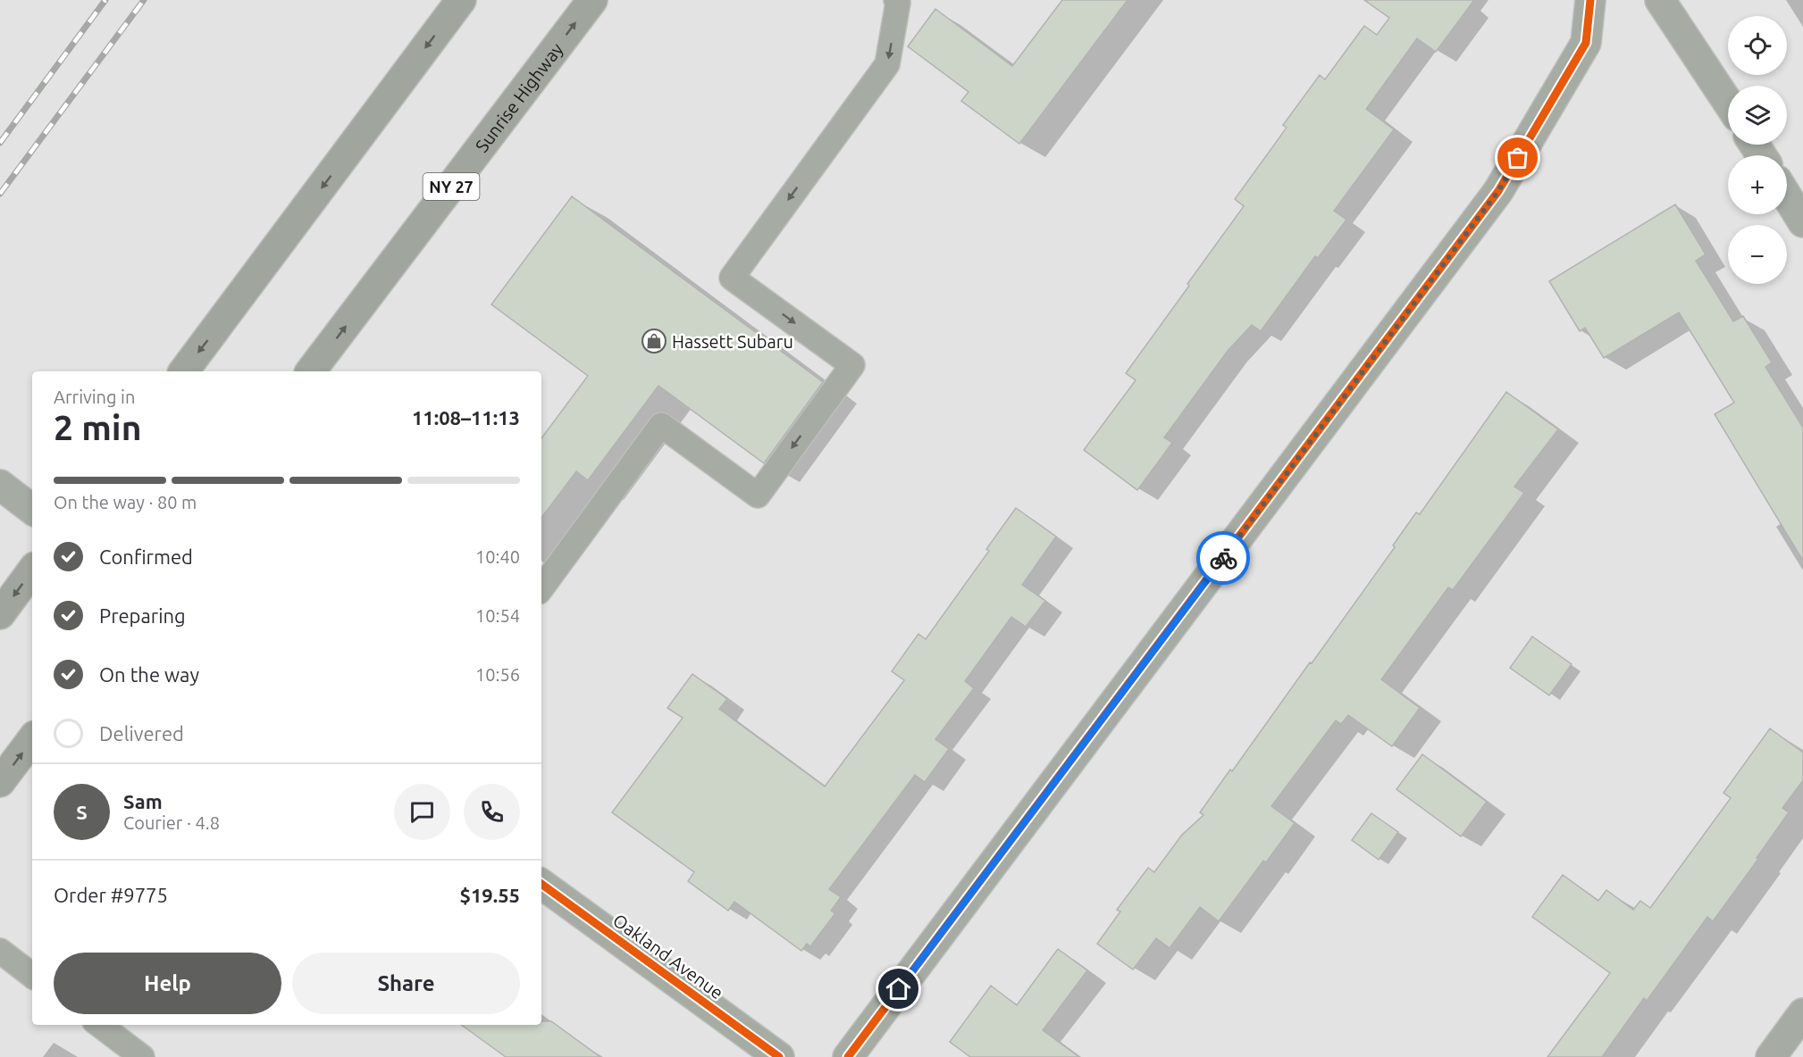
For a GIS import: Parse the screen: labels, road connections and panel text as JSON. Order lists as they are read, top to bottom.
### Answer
{
  "streets": {
    "highway": ["Sunrise Highway", "NY 27"],
    "street": ["Oakland Avenue"]
  },
  "places": {
    "shop": ["Hassett Subaru"]
  },
  "page": {
    "map_buttons": ["+", "−"],
    "heading": ["2 min", "Arriving in", "11:08–11:13"],
    "panel": [
      "Sam",
      "Courier · 4.8",
      "Order #9775",
      "$19.55"
    ],
    "bar": "On the way · 80 m",
    "list": [
      ["Confirmed", "10:40"],
      ["Preparing", "10:54"],
      ["On the way", "10:56"],
      "Delivered"
    ],
    "round": "S",
    "buttons": ["Help", "Share"]
  }
}
